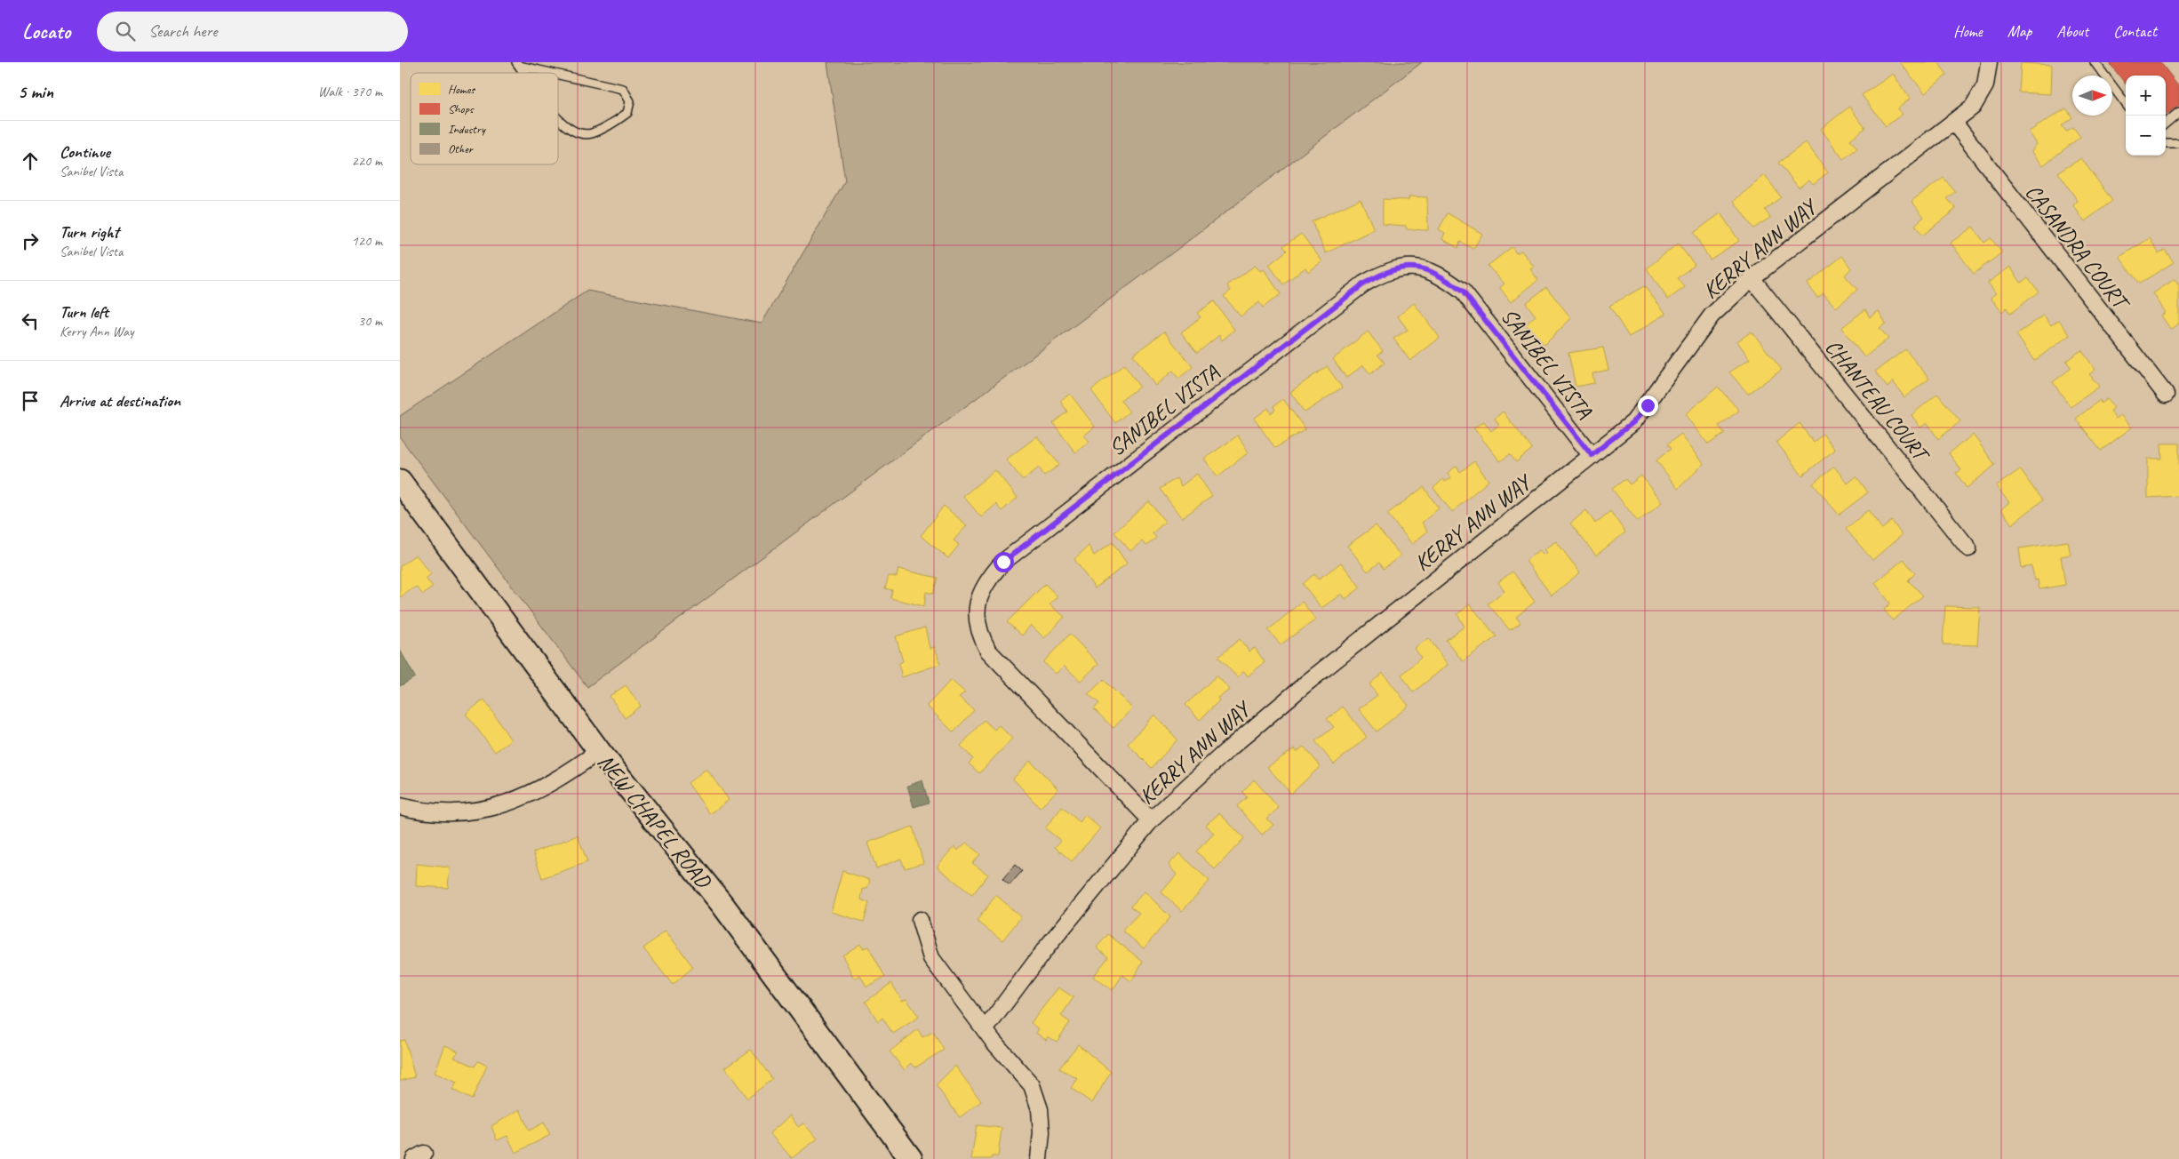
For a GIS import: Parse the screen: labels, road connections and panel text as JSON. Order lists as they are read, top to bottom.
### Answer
{
  "streets": {
    "street": [
      "CASANDRA COURT",
      "KERRY ANN WAY",
      "SANIBEL VISTA",
      "CHANTEAU COURT",
      "NEW CHAPEL ROAD"
    ]
  },
  "crossings": [
    ["CASANDRA COURT", "KERRY ANN WAY"],
    ["KERRY ANN WAY", "SANIBEL VISTA"],
    ["KERRY ANN WAY", "CHANTEAU COURT"]
  ],
  "legend": [
    "Homes",
    "Shops",
    "Industry",
    "Other"
  ],
  "north": "right",
  "page": {
    "header": "Locato",
    "search": "Search here",
    "nav": [
      "Home",
      "Map",
      "About",
      "Contact"
    ],
    "heading": ["5 min", "Walk · 370 m"],
    "map_buttons": ["+", "−"],
    "list": [
      ["Continue", "Sanibel Vista", "220 m"],
      ["Turn right", "Sanibel Vista", "120 m"],
      ["Turn left", "Kerry Ann Way", "30 m"],
      "Arrive at destination"
    ]
  }
}
